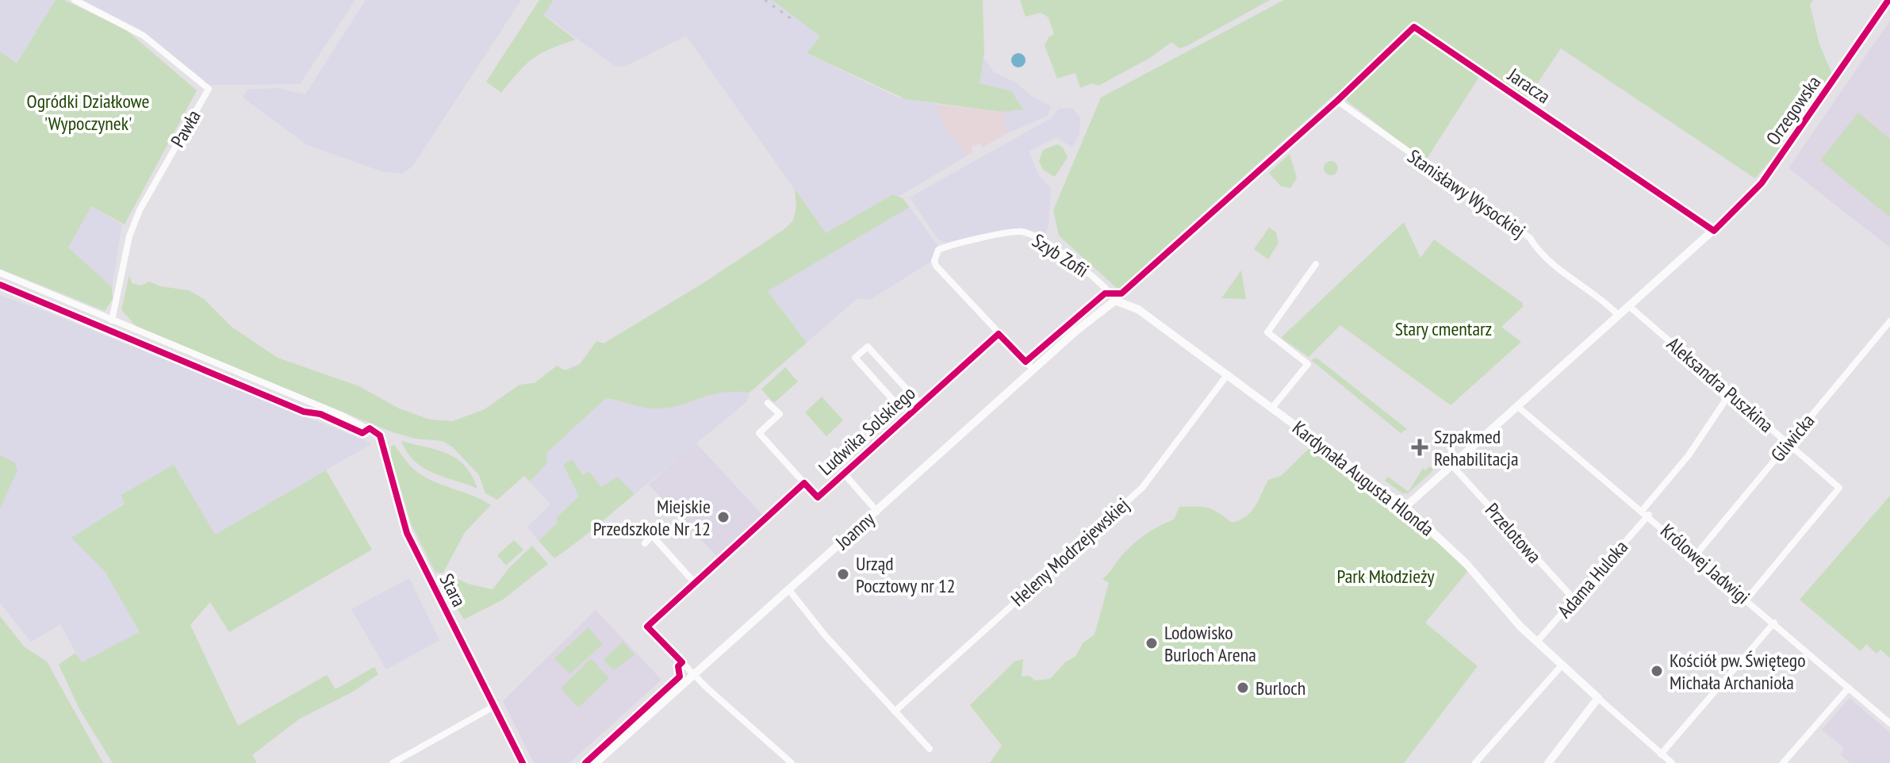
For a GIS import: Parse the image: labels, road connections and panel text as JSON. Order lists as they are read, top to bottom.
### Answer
{
  "streets": {
    "street": [
      "Jaracza",
      "Orzegowska",
      "Pawła",
      "Stanisławy Wysockiej",
      "Szyb Zofii",
      "Aleksandra Puszkina",
      "Ludwika Solskiego",
      "Gliwicka",
      "Kardynała Augusta Hlonda",
      "Joanny",
      "Przelotowa",
      "Heleny Modrzejewskiej",
      "Królowej Jadwigi",
      "Adama Huloka",
      "Stara"
    ]
  },
  "crossings": [
    ["Jaracza", "Orzegowska"],
    ["Jaracza", "Stanisławy Wysockiej"],
    ["Orzegowska", "Stanisławy Wysockiej"],
    ["Orzegowska", "Aleksandra Puszkina"],
    ["Orzegowska", "Kardynała Augusta Hlonda"],
    ["Orzegowska", "Przelotowa"],
    ["Orzegowska", "Królowej Jadwigi"],
    ["Pawła", "Stara"],
    ["Szyb Zofii", "Ludwika Solskiego"],
    ["Szyb Zofii", "Kardynała Augusta Hlonda"],
    ["Szyb Zofii", "Joanny"],
    ["Aleksandra Puszkina", "Gliwicka"],
    ["Aleksandra Puszkina", "Królowej Jadwigi"],
    ["Aleksandra Puszkina", "Adama Huloka"],
    ["Ludwika Solskiego", "Joanny"],
    ["Gliwicka", "Królowej Jadwigi"],
    ["Kardynała Augusta Hlonda", "Joanny"],
    ["Kardynała Augusta Hlonda", "Heleny Modrzejewskiej"],
    ["Kardynała Augusta Hlonda", "Adama Huloka"],
    ["Przelotowa", "Adama Huloka"],
    ["Królowej Jadwigi", "Adama Huloka"]
  ],
  "parks": ["Ogródki Działkowe 'Wypoczynek'", "Stary cmentarz", "Park Młodzieży"],
  "places": {
    "health": ["Szpakmed Rehabilitacja"],
    "other": [
      "Miejskie Przedszkole Nr 12",
      "Urząd Pocztowy nr 12",
      "Lodowisko Burloch Arena",
      "Kościół pw. Świętego Michała Archanioła",
      "Burloch"
    ]
  }
}
